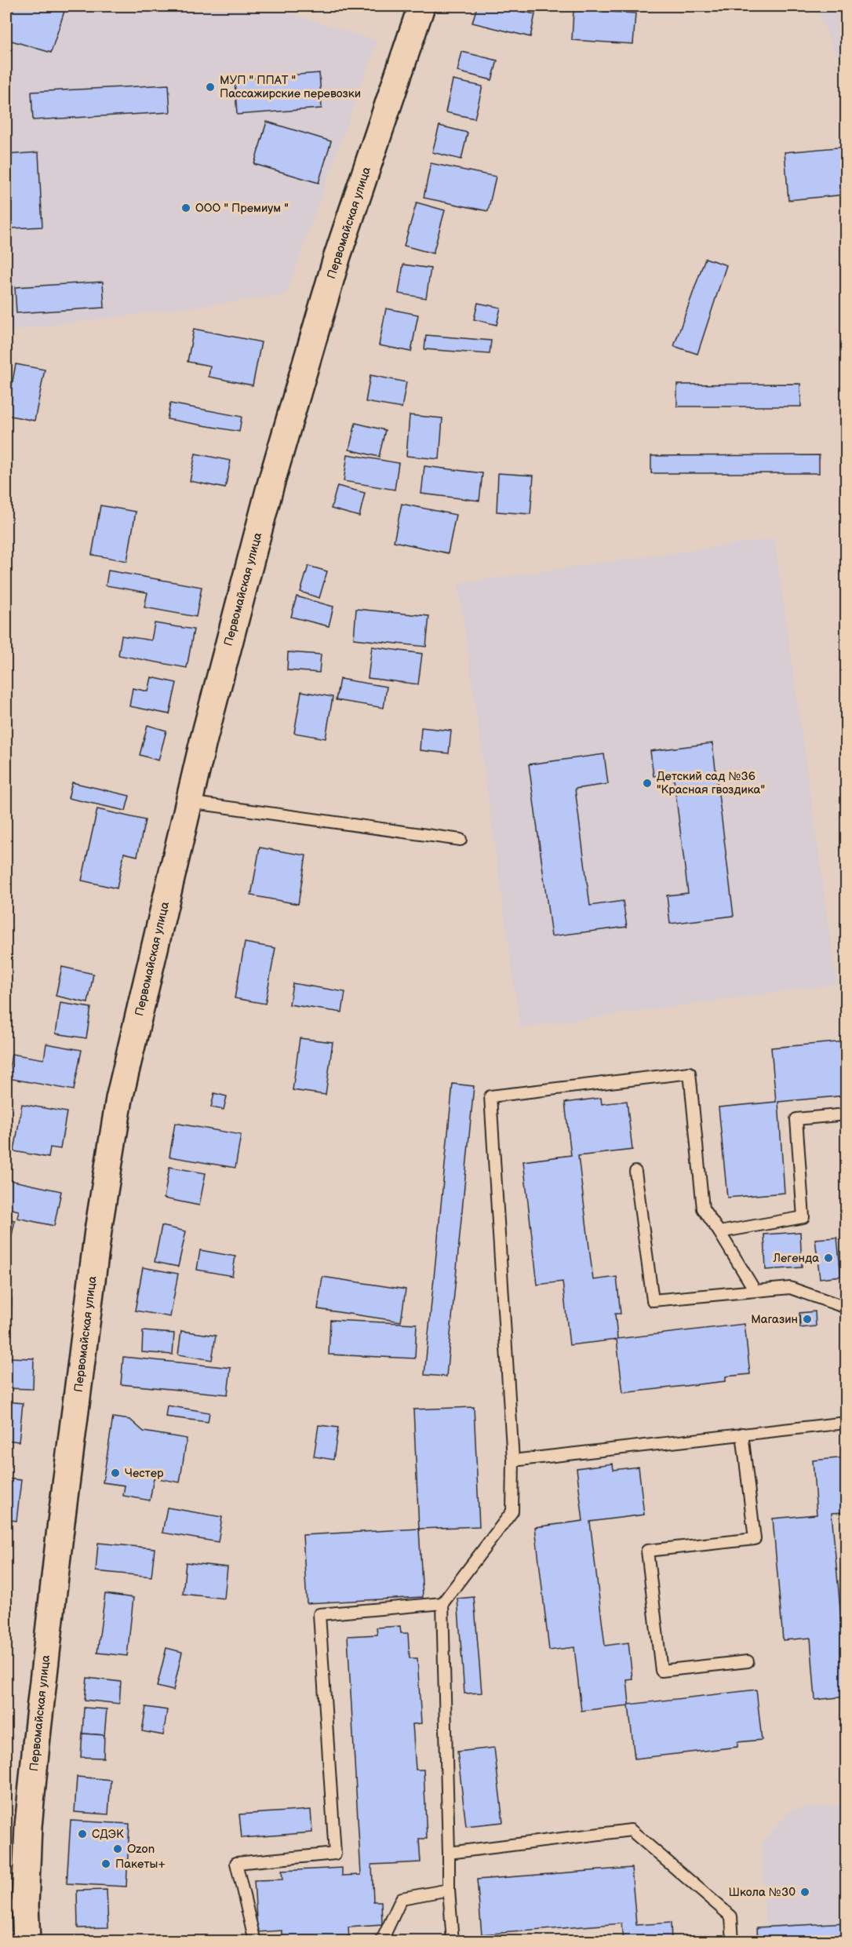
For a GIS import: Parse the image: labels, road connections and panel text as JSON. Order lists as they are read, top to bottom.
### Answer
{
  "streets": {
    "street": ["Первомайская улица"]
  },
  "places": [
    "МУП \" ППАТ \" Пассажирские перевозки",
    "ООО \" Премиум \"",
    "Детский сад №36 \"Красная гвоздика\"",
    "Легенда",
    "Магазин",
    "Честер",
    "СДЭК",
    "Ozon",
    "Пакеты+",
    "Школа №30"
  ]
}
